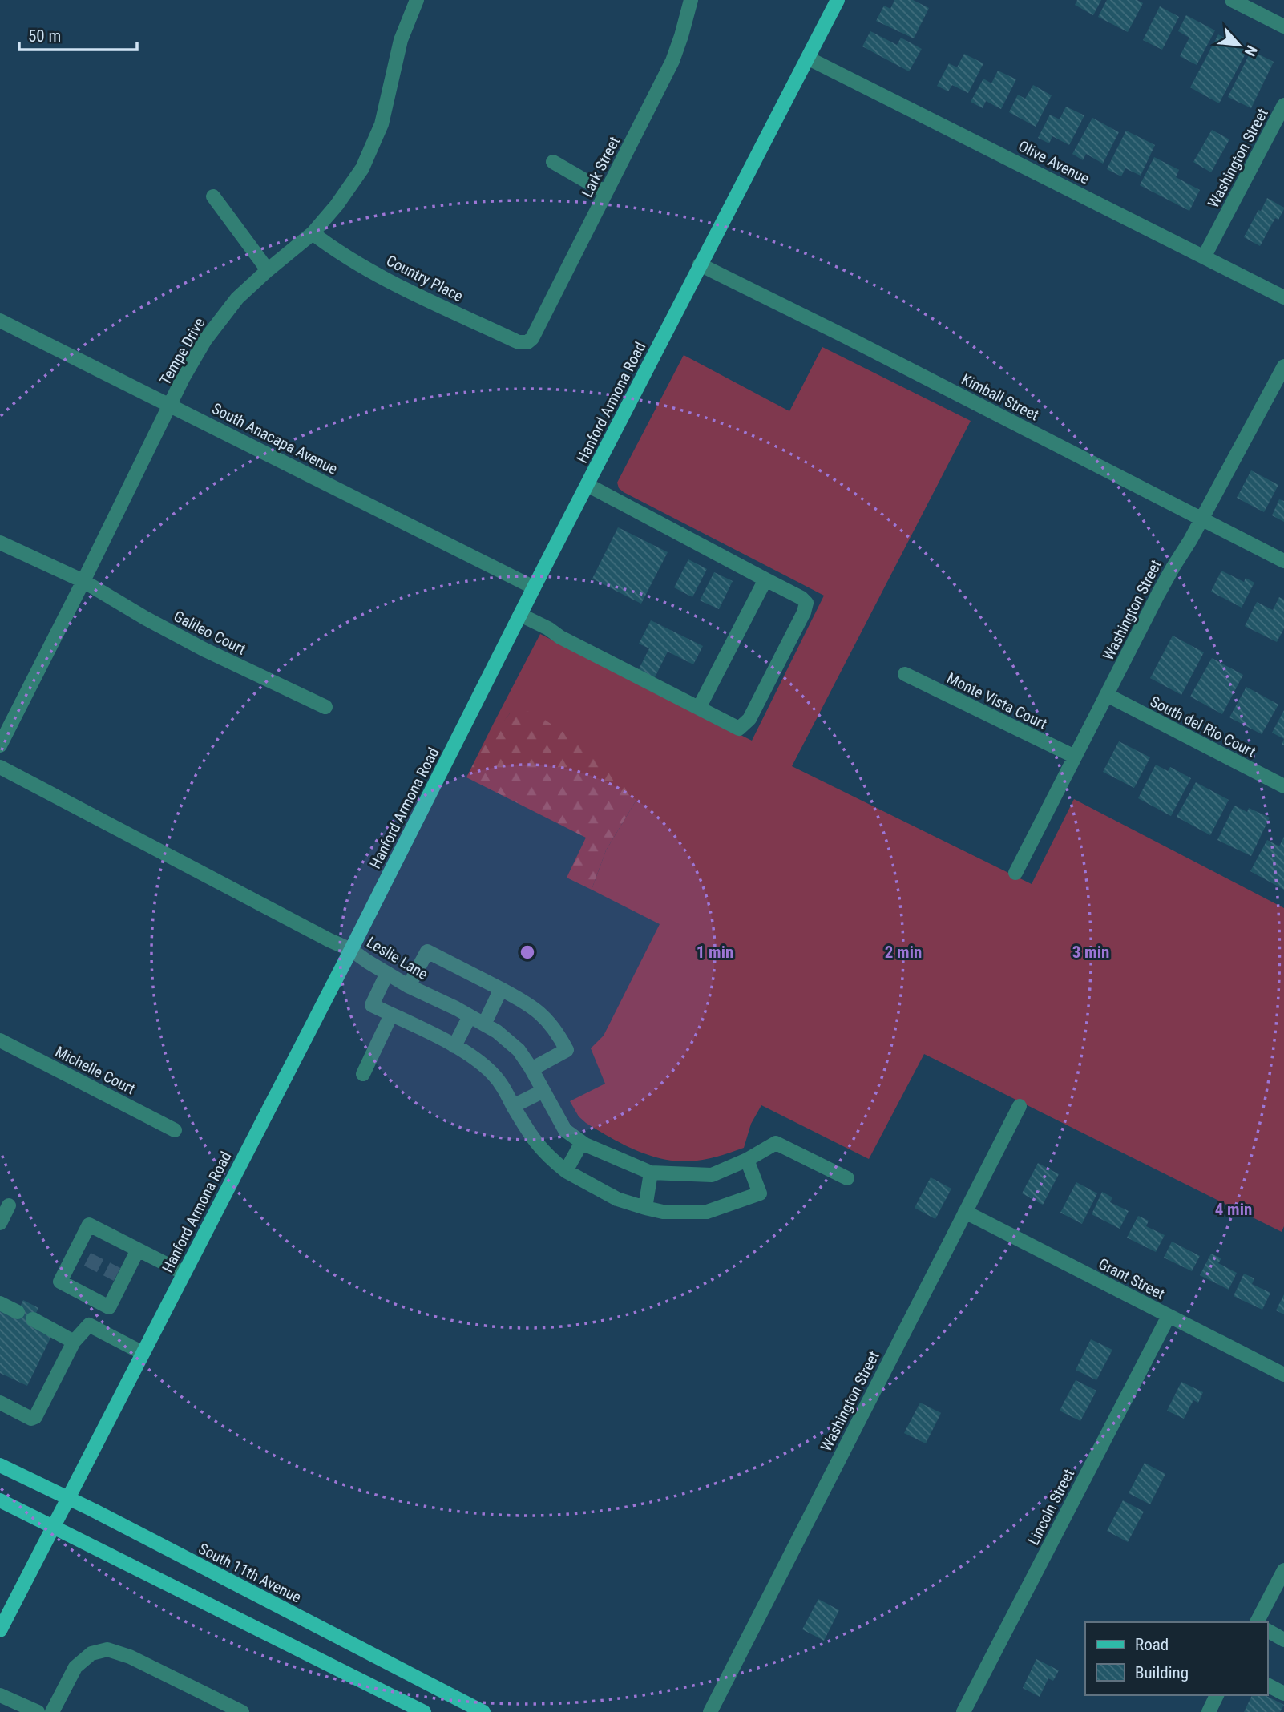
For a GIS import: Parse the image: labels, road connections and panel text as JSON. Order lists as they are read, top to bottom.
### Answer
{
  "streets": {
    "main road": ["Hanford Armona Road", "South 11th Avenue"],
    "street": [
      "Washington Street",
      "Olive Avenue",
      "Lark Street",
      "Country Place",
      "Tempe Drive",
      "Kimball Street",
      "South Anacapa Avenue",
      "Galileo Court",
      "Monte Vista Court",
      "South del Rio Court",
      "Leslie Lane",
      "Michelle Court",
      "Grant Street",
      "Lincoln Street"
    ]
  },
  "crossings": [
    ["Washington Street", "Olive Avenue"],
    ["Washington Street", "Kimball Street"],
    ["Washington Street", "Monte Vista Court"],
    ["Washington Street", "South del Rio Court"],
    ["Washington Street", "Grant Street"],
    ["Olive Avenue", "Hanford Armona Road"],
    ["Lark Street", "Country Place"],
    ["Country Place", "Tempe Drive"],
    ["Tempe Drive", "South Anacapa Avenue"],
    ["Tempe Drive", "Galileo Court"],
    ["Kimball Street", "Hanford Armona Road"],
    ["Hanford Armona Road", "South Anacapa Avenue"],
    ["Hanford Armona Road", "Leslie Lane"],
    ["Hanford Armona Road", "South 11th Avenue"],
    ["Grant Street", "Lincoln Street"]
  ],
  "legend": ["Road", "Building"],
  "scale_bar": "50 m",
  "north": "bottom right",
  "rings": [
    "1 min",
    "2 min",
    "3 min",
    "4 min"
  ]
}
